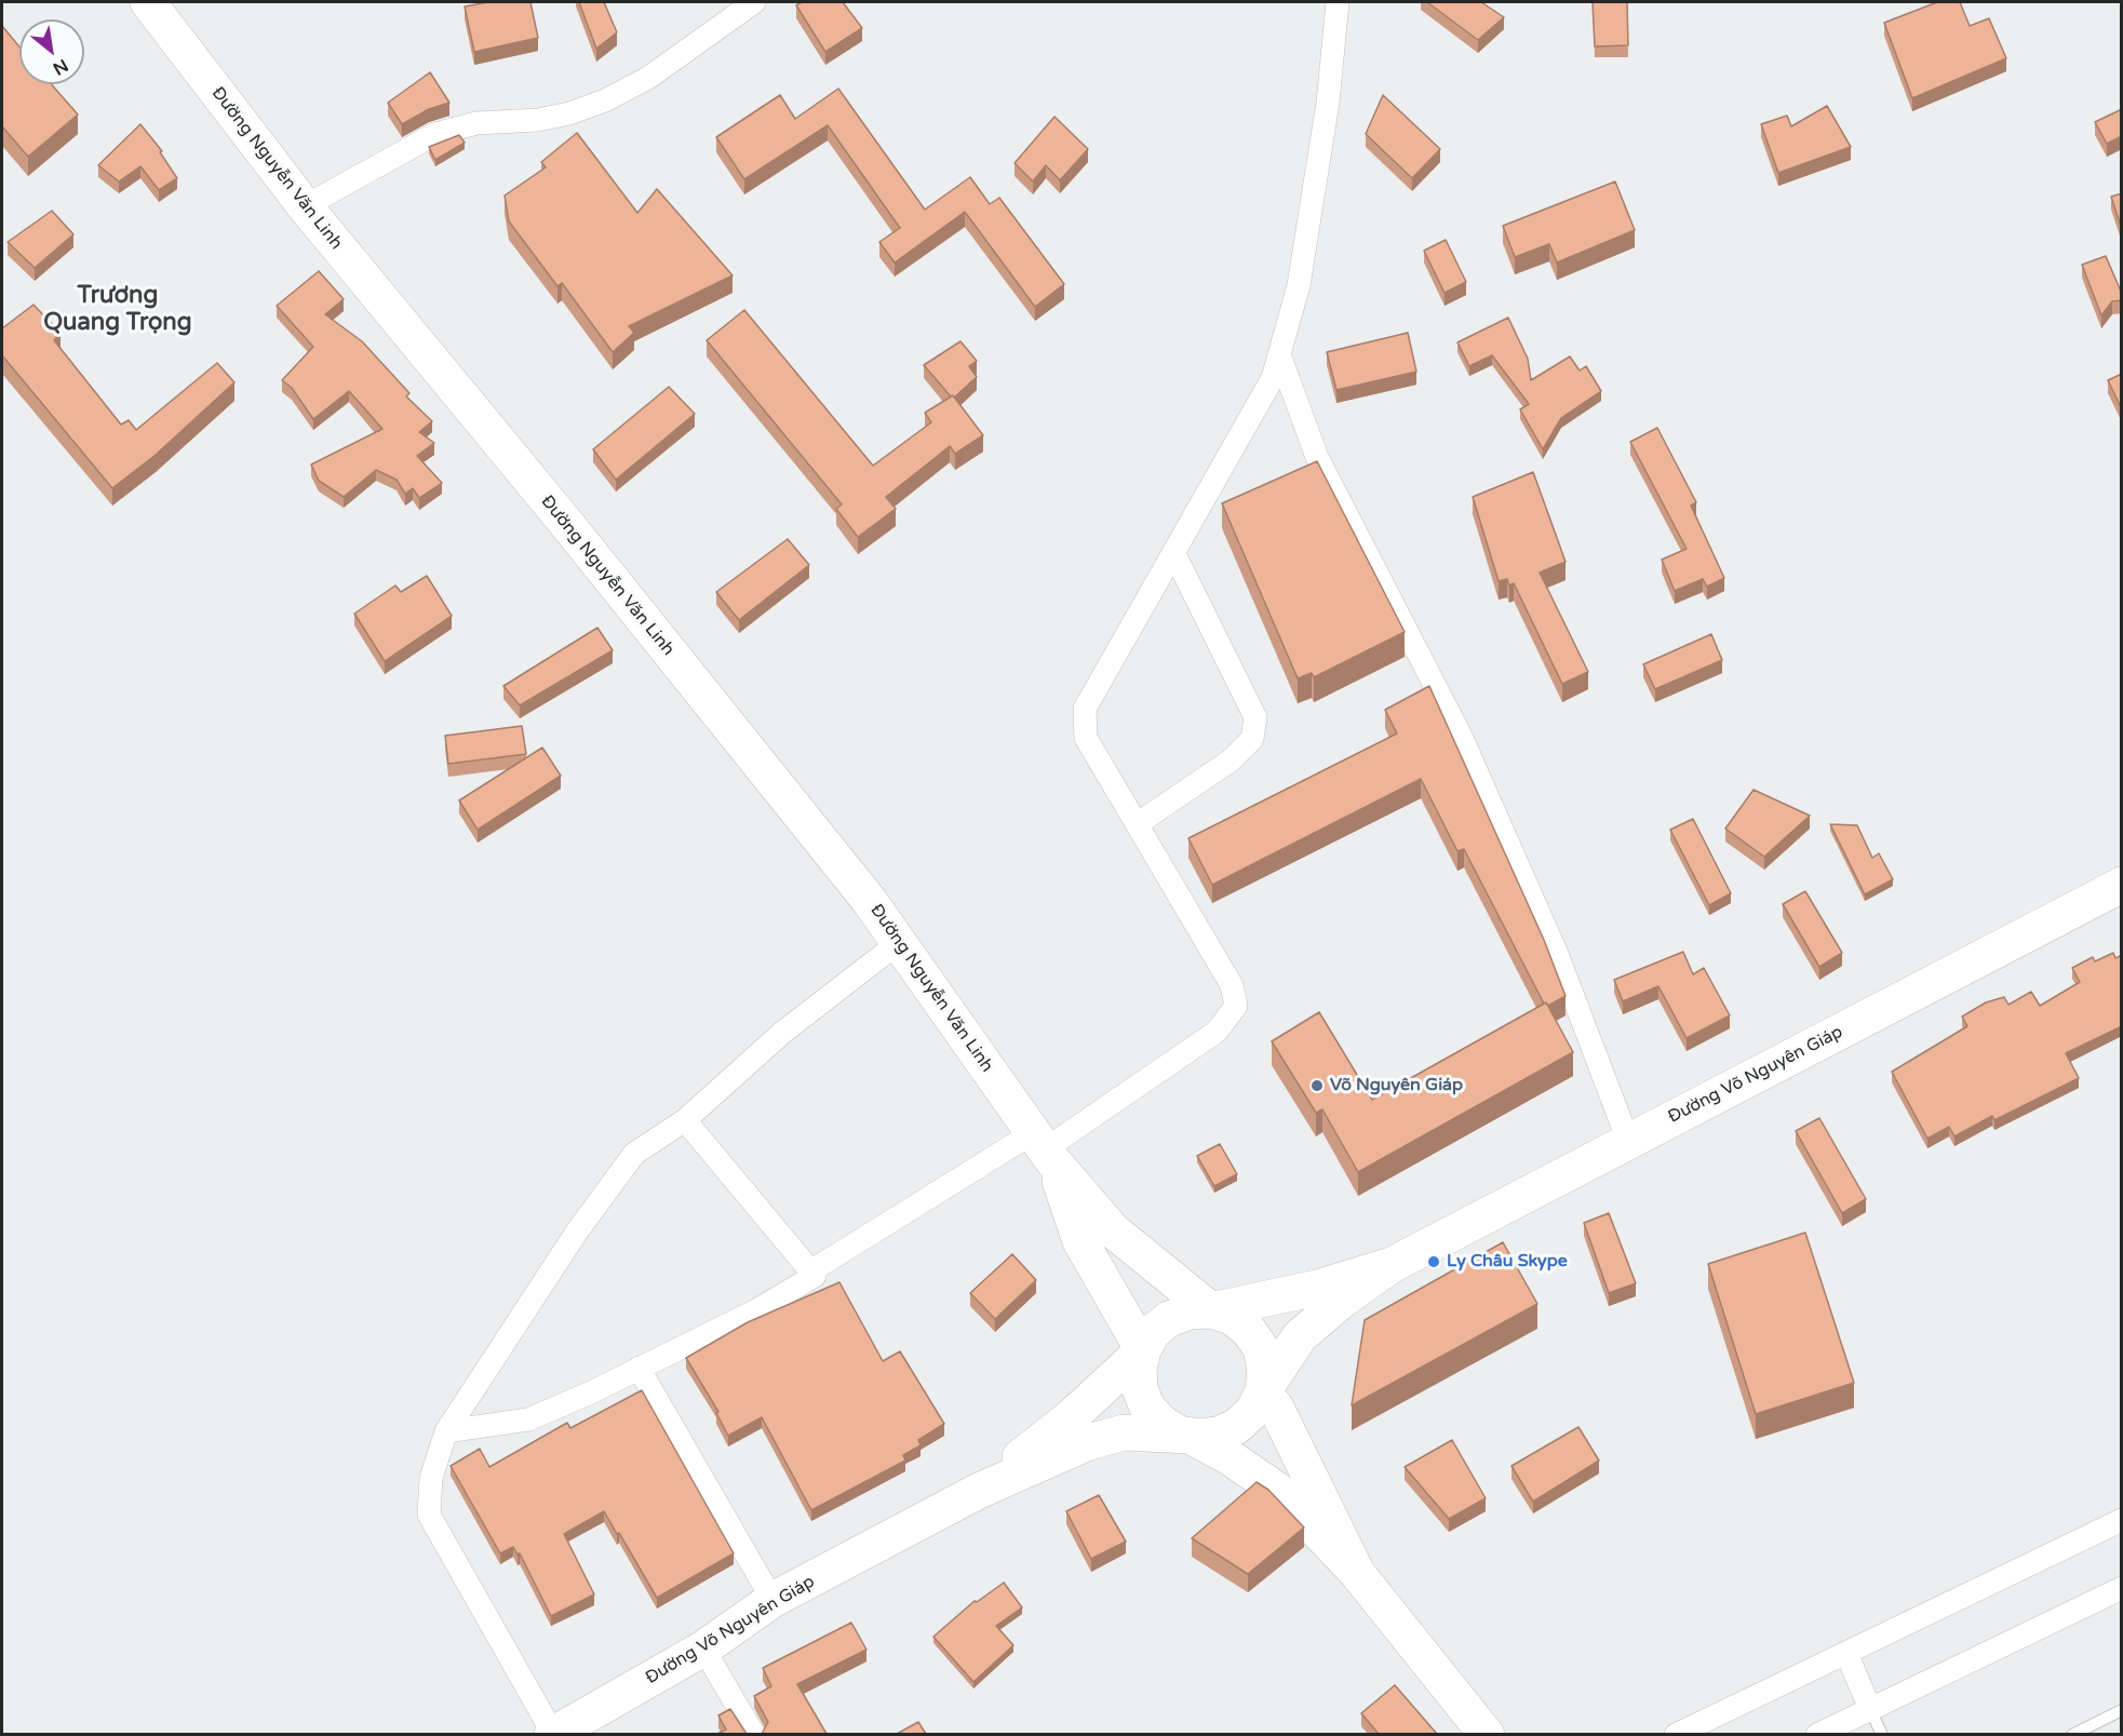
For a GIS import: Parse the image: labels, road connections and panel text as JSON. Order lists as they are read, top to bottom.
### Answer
{
  "streets": {
    "main road": ["Đường Nguyễn Văn Linh", "Đường Võ Nguyên Giáp"]
  },
  "crossings": [
    ["Đường Nguyễn Văn Linh", "Đường Võ Nguyên Giáp"]
  ],
  "districts": ["Trương Quang Trọng"],
  "places": ["Võ Nguyên Giáp", "Ly Châu Skype"],
  "north": "bottom right"
}
